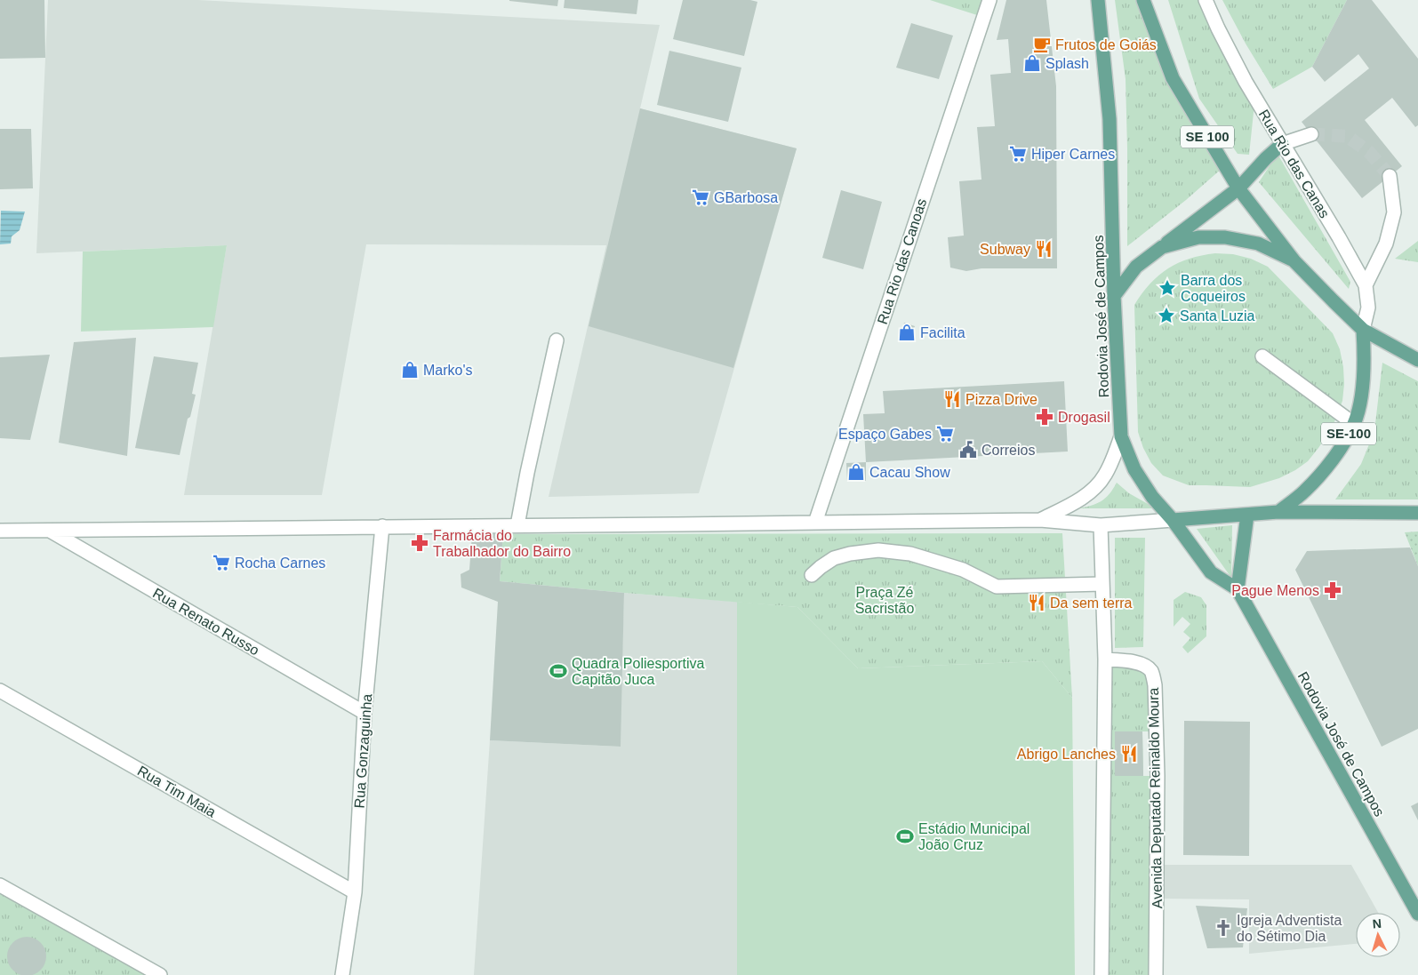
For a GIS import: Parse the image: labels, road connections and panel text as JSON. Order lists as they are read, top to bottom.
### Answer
{
  "streets": {
    "main road": ["SE 100", "Rodovia José de Campos", "SE-100"],
    "street": [
      "Rua Rio das Canas",
      "Rua Rio das Canoas",
      "Rua Renato Russo",
      "Rua Gonzaguinha",
      "Rua Tim Maia",
      "Avenida Deputado Reinaldo Moura"
    ]
  },
  "crossings": [
    ["Rua Rio das Canas", "SE-100"],
    ["Rua Renato Russo", "Rua Gonzaguinha"],
    ["Rua Gonzaguinha", "Rua Tim Maia"]
  ],
  "parks": ["Praça Zé Sacristão"],
  "places": {
    "cafe": ["Frutos de Goiás"],
    "shop": [
      "Splash",
      "Facilita",
      "Marko's",
      "Cacau Show"
    ],
    "supermarket": [
      "Hiper Carnes",
      "GBarbosa",
      "Espaço Gabes",
      "Rocha Carnes"
    ],
    "restaurant": [
      "Subway",
      "Pizza Drive",
      "Da sem terra",
      "Abrigo Lanches"
    ],
    "place": ["Barra dos Coqueiros", "Santa Luzia"],
    "pharmacy": ["Drogasil", "Farmácia do Trabalhador do Bairro", "Pague Menos"],
    "public building": ["Correios"],
    "sports": ["Quadra Poliesportiva Capitão Juca", "Estádio Municipal João Cruz"],
    "church": ["Igreja Adventista do Sétimo Dia"]
  },
  "north": "top"
}
